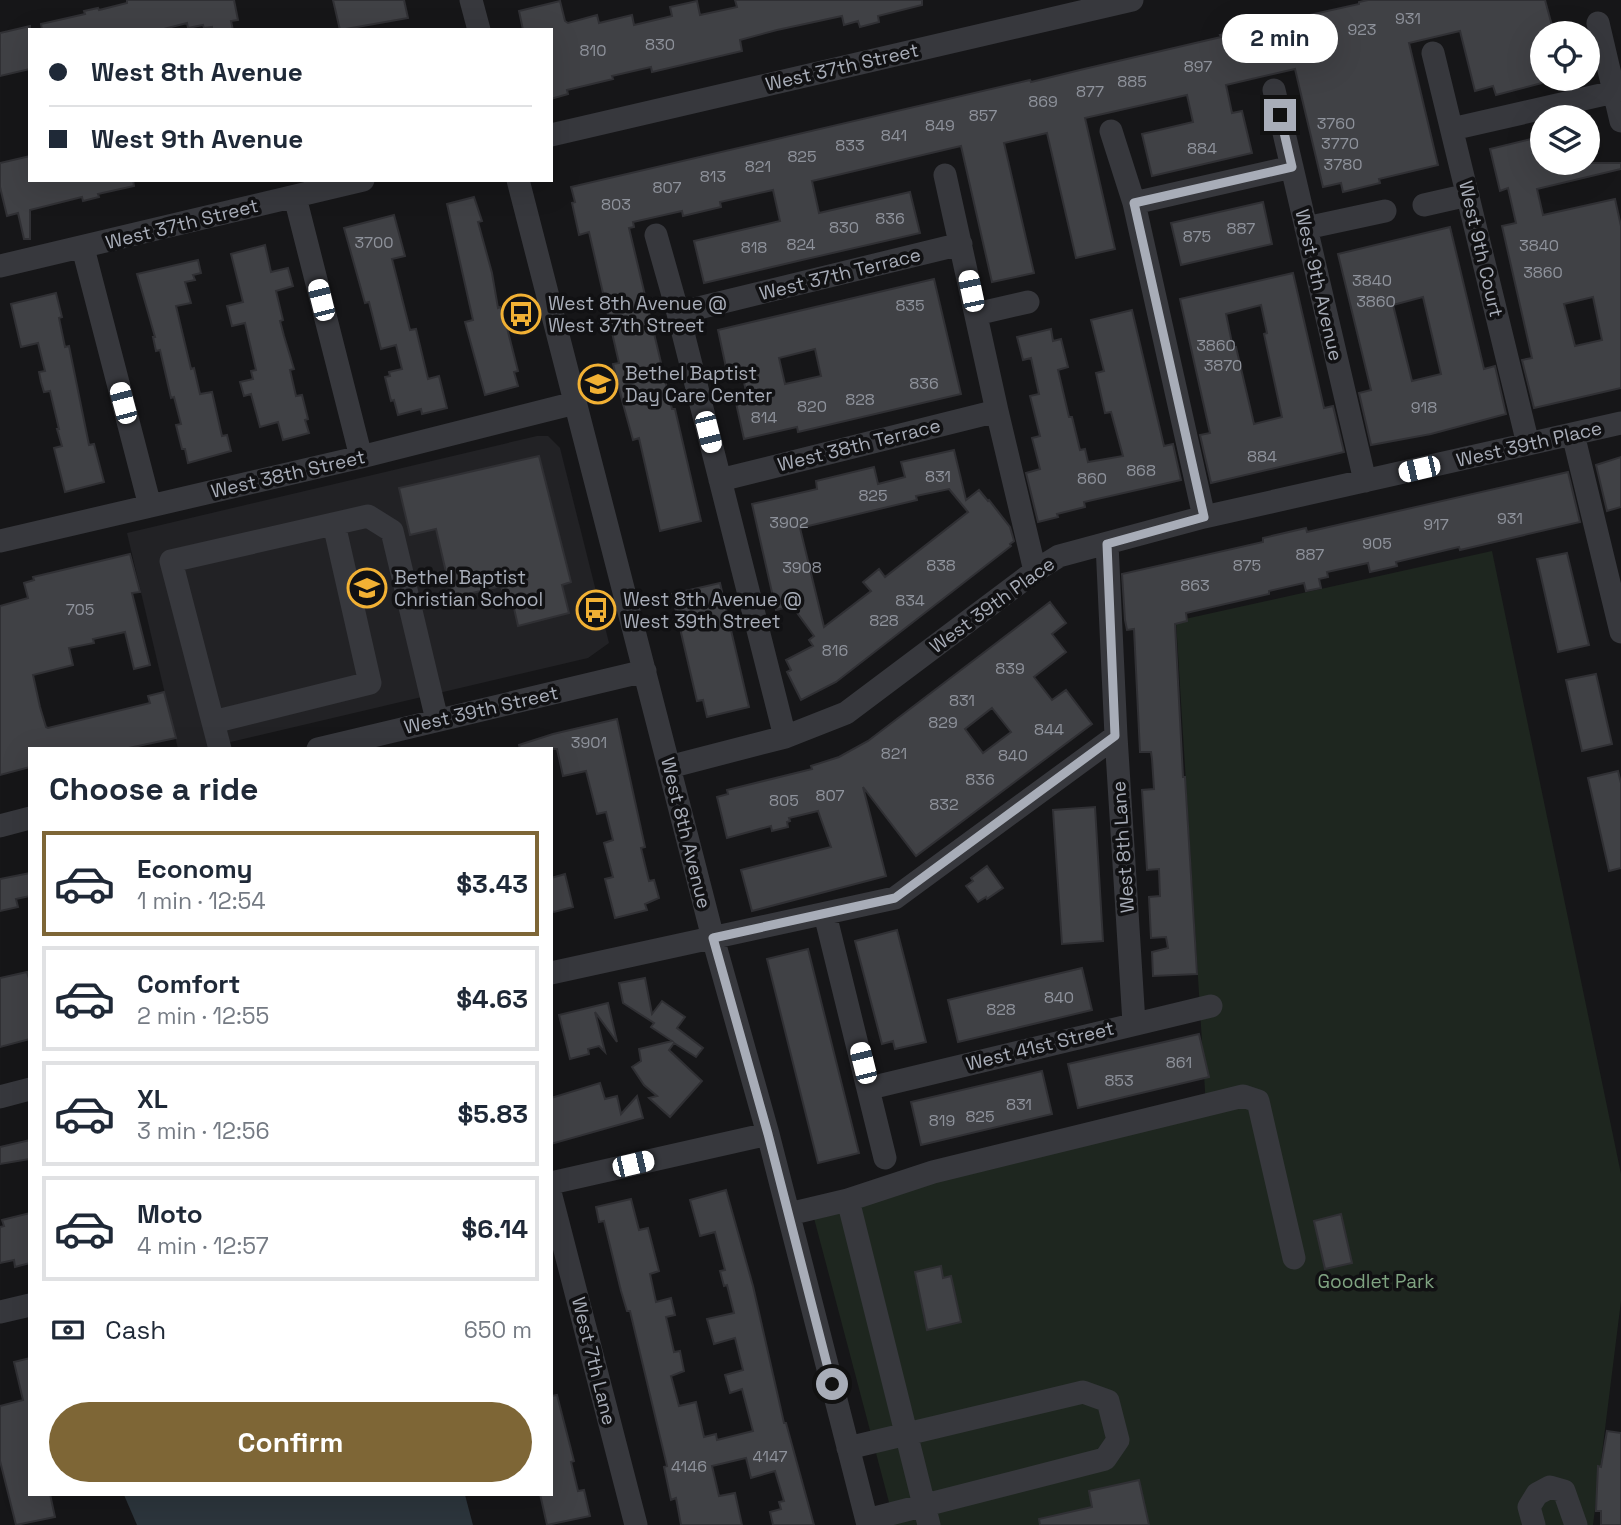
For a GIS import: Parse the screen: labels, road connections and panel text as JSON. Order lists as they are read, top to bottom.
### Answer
{
  "streets": {
    "street": [
      "West 37th Street",
      "West 9th Court",
      "West 37th Terrace",
      "West 9th Avenue",
      "West 39th Place",
      "West 38th Terrace",
      "West 38th Street",
      "West 39th Street",
      "West 8th Avenue",
      "West 8th Lane",
      "West 41st Street",
      "West 7th Lane"
    ]
  },
  "crossings": [
    ["West 9th Court", "West 39th Place"],
    ["West 9th Avenue", "West 39th Place"],
    ["West 39th Place", "West 8th Avenue"],
    ["West 39th Place", "West 8th Lane"],
    ["West 38th Street", "West 8th Avenue"],
    ["West 39th Street", "West 8th Avenue"],
    ["West 8th Lane", "West 41st Street"]
  ],
  "parks": ["Goodlet Park"],
  "places": {
    "bus stop": ["West 8th Avenue @ West 37th Street", "West 8th Avenue @ West 39th Street"],
    "school or university": ["Bethel Baptist Day Care Center", "Bethel Baptist Christian School"]
  },
  "house_numbers": [
    "931",
    "923",
    "830",
    "810",
    "897",
    "885",
    "877",
    "869",
    "857",
    "3760",
    "849",
    "841",
    "3770",
    "833",
    "884",
    "825",
    "3780",
    "821",
    "813",
    "807",
    "803",
    "836",
    "830",
    "887",
    "875",
    "3700",
    "824",
    "3840",
    "818",
    "3860",
    "3840",
    "3860",
    "835",
    "3860",
    "3870",
    "836",
    "828",
    "820",
    "918",
    "814",
    "884",
    "868",
    "831",
    "860",
    "825",
    "931",
    "3902",
    "917",
    "905",
    "887",
    "838",
    "875",
    "3908",
    "863",
    "834",
    "705",
    "828",
    "816",
    "839",
    "831",
    "829",
    "844",
    "3901",
    "821",
    "840",
    "836",
    "807",
    "805",
    "832",
    "840",
    "828",
    "861",
    "853",
    "831",
    "825",
    "819",
    "4147",
    "4146"
  ],
  "page": {
    "bubble": "2 min",
    "banner": ["West 8th Avenue", "West 9th Avenue"],
    "heading": "Choose a ride",
    "list": [
      {
        "name": "Economy",
        "note": "1 min · 12:54",
        "value": "$3.43"
      },
      {
        "name": "Comfort",
        "note": "2 min · 12:55",
        "value": "$4.63"
      },
      {
        "name": "XL",
        "note": "3 min · 12:56",
        "value": "$5.83"
      },
      {
        "name": "Moto",
        "note": "4 min · 12:57",
        "value": "$6.14"
      }
    ],
    "pay": ["Cash", "650 m"],
    "buttons": "Confirm"
  }
}
